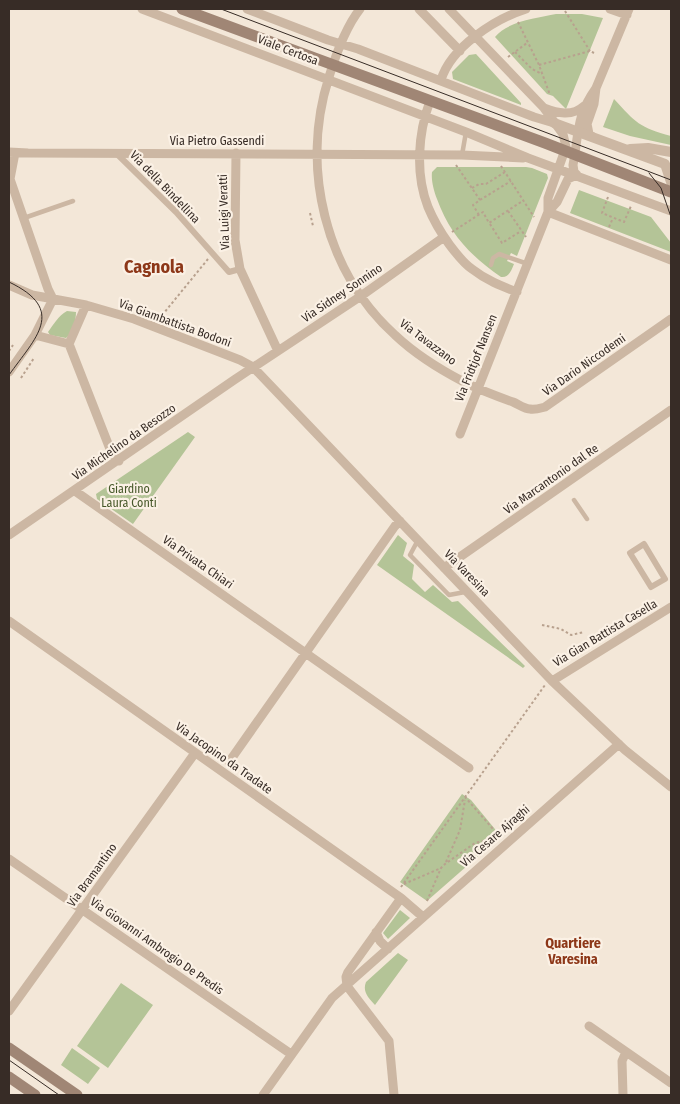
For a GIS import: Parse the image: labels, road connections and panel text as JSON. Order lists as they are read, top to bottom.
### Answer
{
  "streets": {
    "main road": ["Viale Certosa"],
    "street": [
      "Via Pietro Gassendi",
      "Via della Bindellina",
      "Via Luigi Veratti",
      "Via Sidney Sonnino",
      "Via Giambattista Bodoni",
      "Via Tavazzano",
      "Via Fridtjof Nansen",
      "Via Dario Niccodemi",
      "Via Michelino da Besozzo",
      "Via Marcantonio dal Re",
      "Via Privata Chiari",
      "Via Varesina",
      "Via Gian Battista Casella",
      "Via Jacopino da Tradate",
      "Via Cesare Ajraghi",
      "Via Bramantino",
      "Via Giovanni Ambrogio De Predis"
    ]
  },
  "crossings": [
    ["Viale Certosa", "Via Pietro Gassendi"],
    ["Viale Certosa", "Via Tavazzano"],
    ["Via Pietro Gassendi", "Via della Bindellina"],
    ["Via Pietro Gassendi", "Via Luigi Veratti"],
    ["Via Pietro Gassendi", "Via Tavazzano"],
    ["Via della Bindellina", "Via Luigi Veratti"],
    ["Via Luigi Veratti", "Via Sidney Sonnino"],
    ["Via Sidney Sonnino", "Via Giambattista Bodoni"],
    ["Via Sidney Sonnino", "Via Tavazzano"],
    ["Via Sidney Sonnino", "Via Michelino da Besozzo"],
    ["Via Sidney Sonnino", "Via Varesina"],
    ["Via Giambattista Bodoni", "Via Michelino da Besozzo"],
    ["Via Giambattista Bodoni", "Via Varesina"],
    ["Via Tavazzano", "Via Fridtjof Nansen"],
    ["Via Tavazzano", "Via Dario Niccodemi"],
    ["Via Fridtjof Nansen", "Via Dario Niccodemi"],
    ["Via Michelino da Besozzo", "Via Privata Chiari"],
    ["Via Michelino da Besozzo", "Via Varesina"],
    ["Via Marcantonio dal Re", "Via Varesina"],
    ["Via Varesina", "Via Gian Battista Casella"],
    ["Via Varesina", "Via Cesare Ajraghi"],
    ["Via Jacopino da Tradate", "Via Cesare Ajraghi"],
    ["Via Jacopino da Tradate", "Via Bramantino"],
    ["Via Cesare Ajraghi", "Via Giovanni Ambrogio De Predis"],
    ["Via Bramantino", "Via Giovanni Ambrogio De Predis"]
  ],
  "districts": ["Cagnola", "Quartiere Varesina"],
  "parks": ["Giardino Laura Conti"]
}
